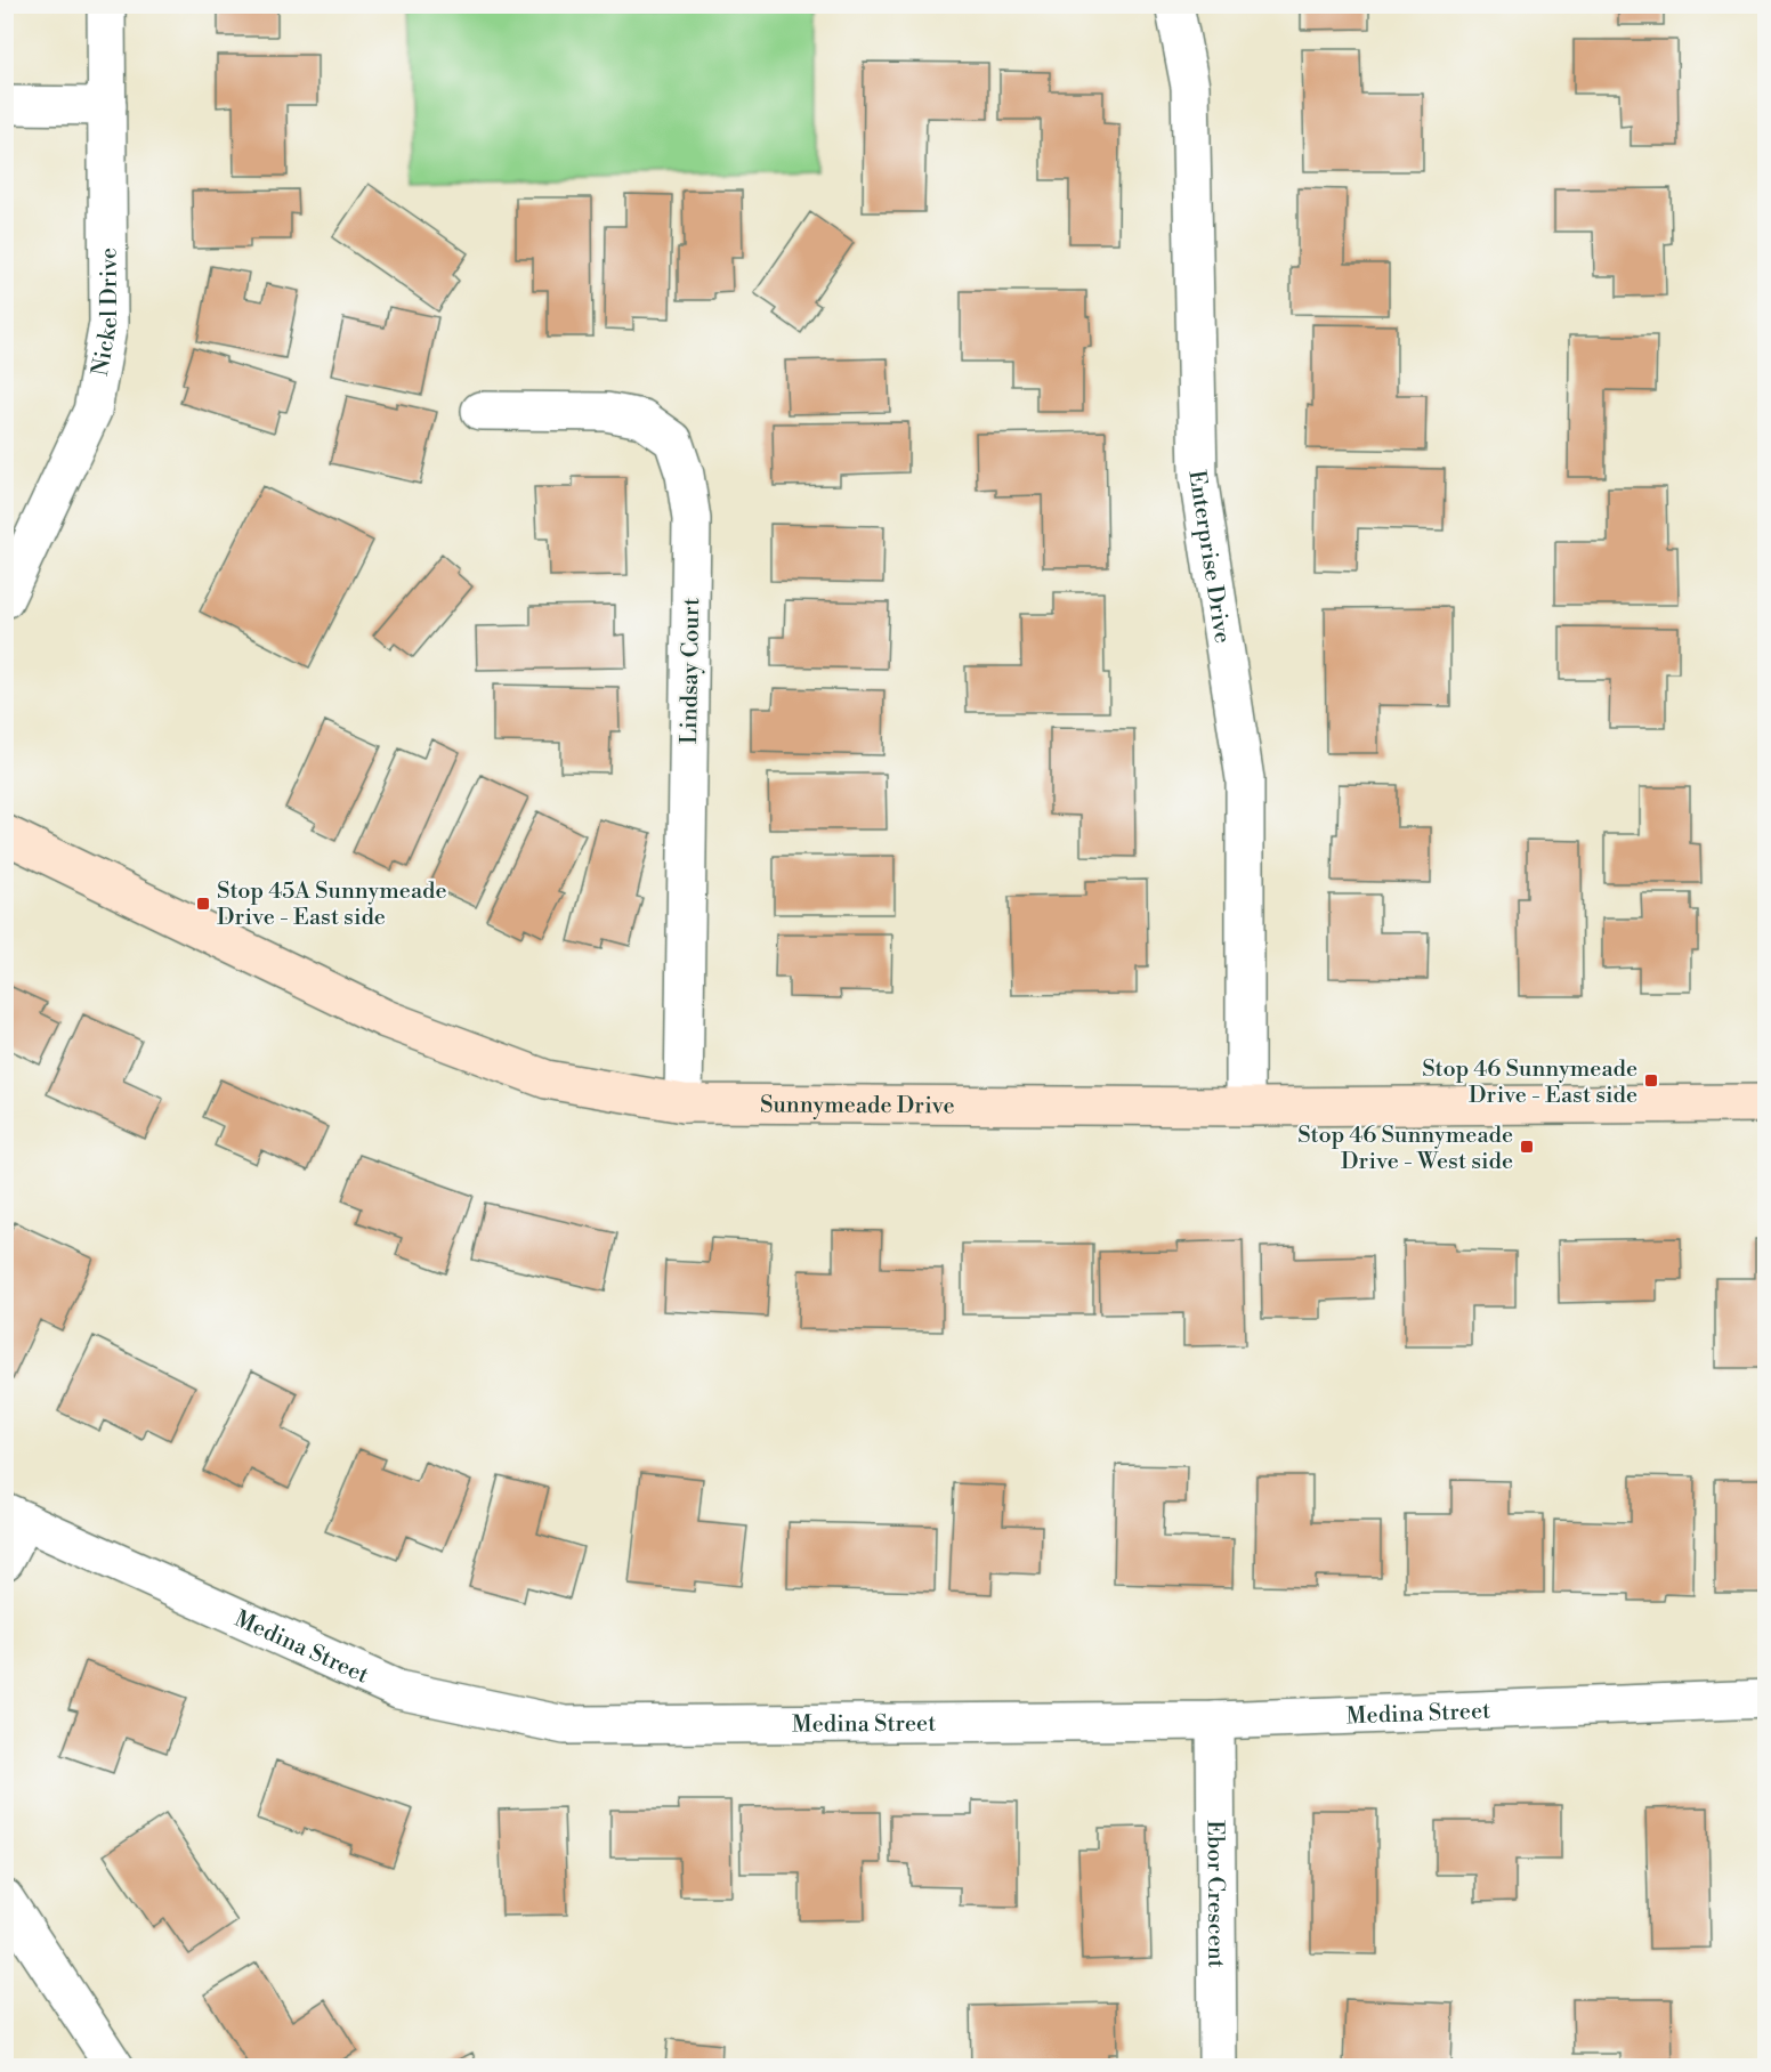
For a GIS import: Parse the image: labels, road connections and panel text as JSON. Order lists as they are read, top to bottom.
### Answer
{
  "streets": {
    "street": [
      "Nickel Drive",
      "Enterprise Drive",
      "Lindsay Court",
      "Sunnymeade Drive",
      "Medina Street",
      "Ebor Crescent"
    ]
  },
  "crossings": [
    ["Enterprise Drive", "Sunnymeade Drive"],
    ["Lindsay Court", "Sunnymeade Drive"],
    ["Medina Street", "Ebor Crescent"]
  ],
  "places": {
    "transit": ["Stop 45A Sunnymeade Drive - East side", "Stop 46 Sunnymeade Drive - East side", "Stop 46 Sunnymeade Drive - West side"]
  }
}
